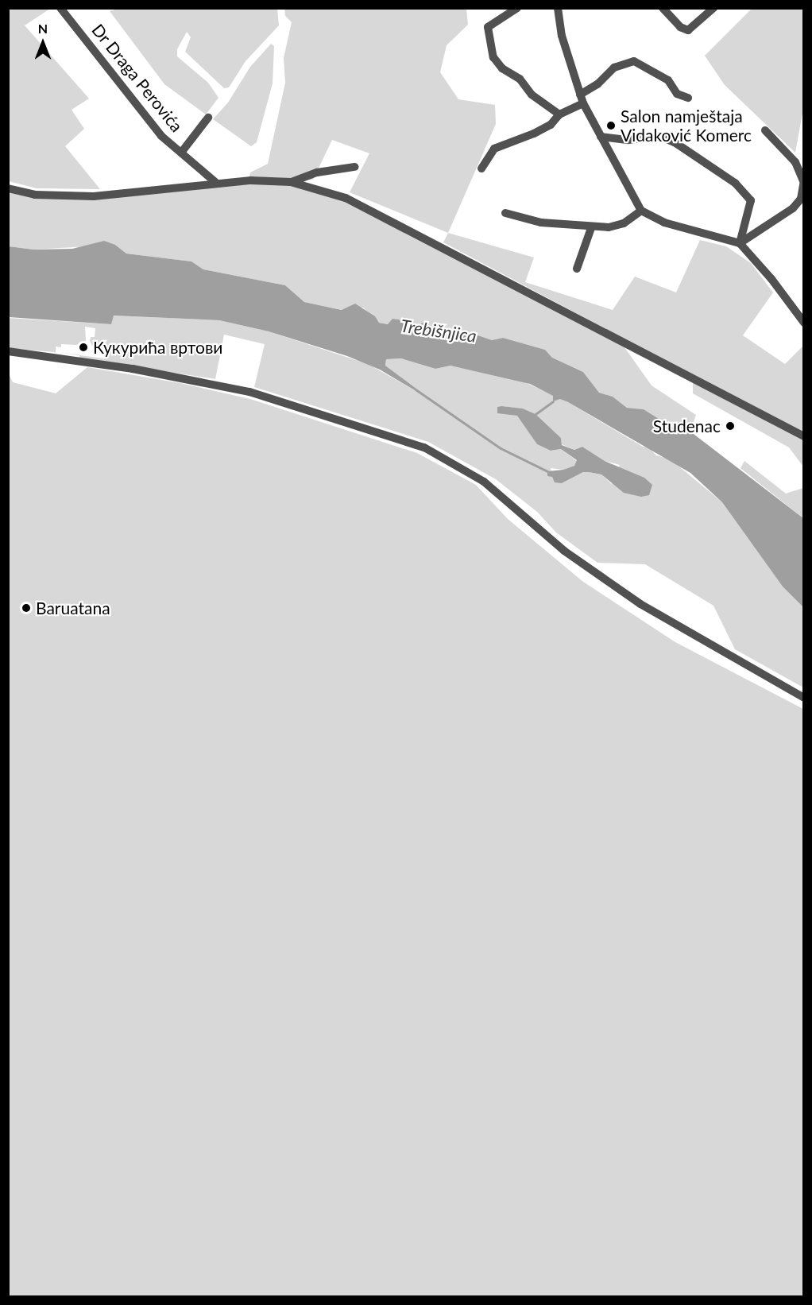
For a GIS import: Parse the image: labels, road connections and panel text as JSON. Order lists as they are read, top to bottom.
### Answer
{
  "streets": {
    "street": ["Dr Draga Perovića"]
  },
  "water": ["Trebišnjica"],
  "places": [
    "Salon namještaja Vidaković Komerc",
    "Кукурића вртови",
    "Studenac",
    "Baruatana"
  ],
  "north": "top"
}
